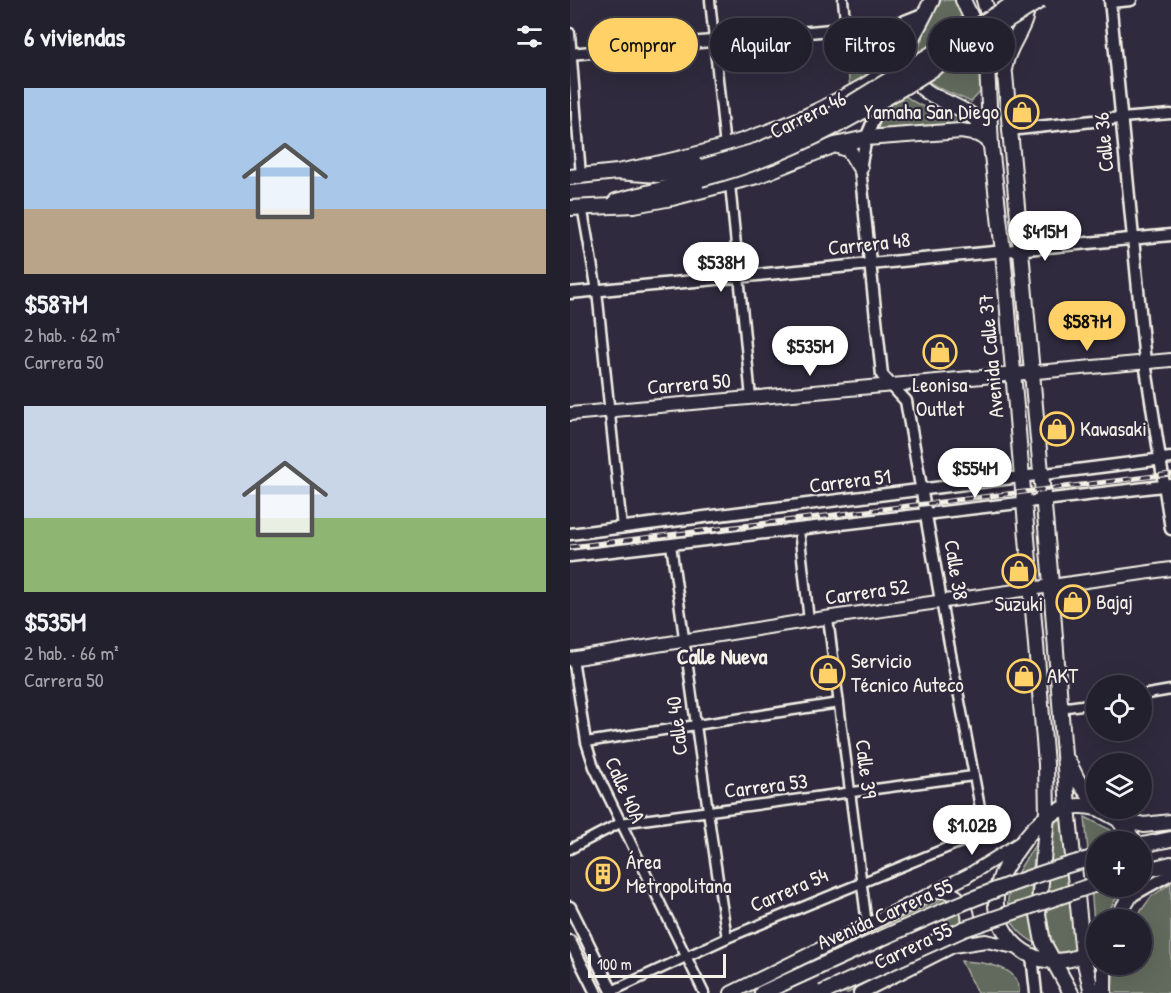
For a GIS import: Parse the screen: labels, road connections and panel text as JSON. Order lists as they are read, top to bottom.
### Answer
{
  "streets": {
    "main road": [
      "Carrera 46",
      "Avenida Calle 37",
      "Carrera 50",
      "Carrera 52",
      "Avenida Carrera 55",
      "Carrera 55"
    ],
    "street": [
      "Calle 36",
      "Carrera 48",
      "Carrera 51",
      "Calle 38",
      "Calle 40",
      "Calle 39",
      "Carrera 53",
      "Calle 40A",
      "Carrera 54"
    ]
  },
  "crossings": [
    ["Carrera 46", "Avenida Calle 37"],
    ["Carrera 46", "Calle 38"],
    ["Calle 36", "Carrera 48"],
    ["Calle 36", "Carrera 50"],
    ["Calle 36", "Carrera 51"],
    ["Carrera 48", "Avenida Calle 37"],
    ["Carrera 48", "Calle 38"],
    ["Avenida Calle 37", "Carrera 50"],
    ["Avenida Calle 37", "Carrera 51"],
    ["Avenida Calle 37", "Carrera 52"],
    ["Carrera 50", "Calle 38"],
    ["Carrera 51", "Calle 38"],
    ["Carrera 51", "Calle 40"],
    ["Calle 38", "Carrera 52"],
    ["Calle 38", "Carrera 53"],
    ["Calle 38", "Carrera 54"],
    ["Carrera 52", "Calle 40"],
    ["Carrera 52", "Calle 39"],
    ["Carrera 52", "Calle 40A"],
    ["Calle 40", "Carrera 53"],
    ["Calle 40", "Carrera 54"],
    ["Calle 39", "Carrera 53"],
    ["Calle 39", "Carrera 54"],
    ["Calle 39", "Carrera 55"],
    ["Carrera 53", "Calle 40A"],
    ["Calle 40A", "Carrera 54"]
  ],
  "districts": ["Calle Nueva"],
  "places": {
    "shop": [
      "Yamaha San Diego",
      "Leonisa Outlet",
      "Kawasaki",
      "Suzuki",
      "Bajaj",
      "Servicio Técnico Auteco",
      "AKT"
    ],
    "building": ["Área Metropolitana"]
  },
  "scale_bar": "100 m",
  "page": {
    "heading": "6 viviendas",
    "chip": [
      "Comprar",
      "Alquilar",
      "Filtros",
      "Nuevo"
    ],
    "list": [
      {
        "name": "$587M",
        "note": "2 hab. · 62 m² · Carrera 50"
      },
      {
        "name": "$535M",
        "note": "2 hab. · 66 m² · Carrera 50"
      }
    ],
    "price": [
      "$415M",
      "$538M",
      "$587M",
      "$535M",
      "$554M",
      "$1.02B"
    ],
    "map_buttons": ["+", "−"],
    "scale": "100 m"
  }
}
